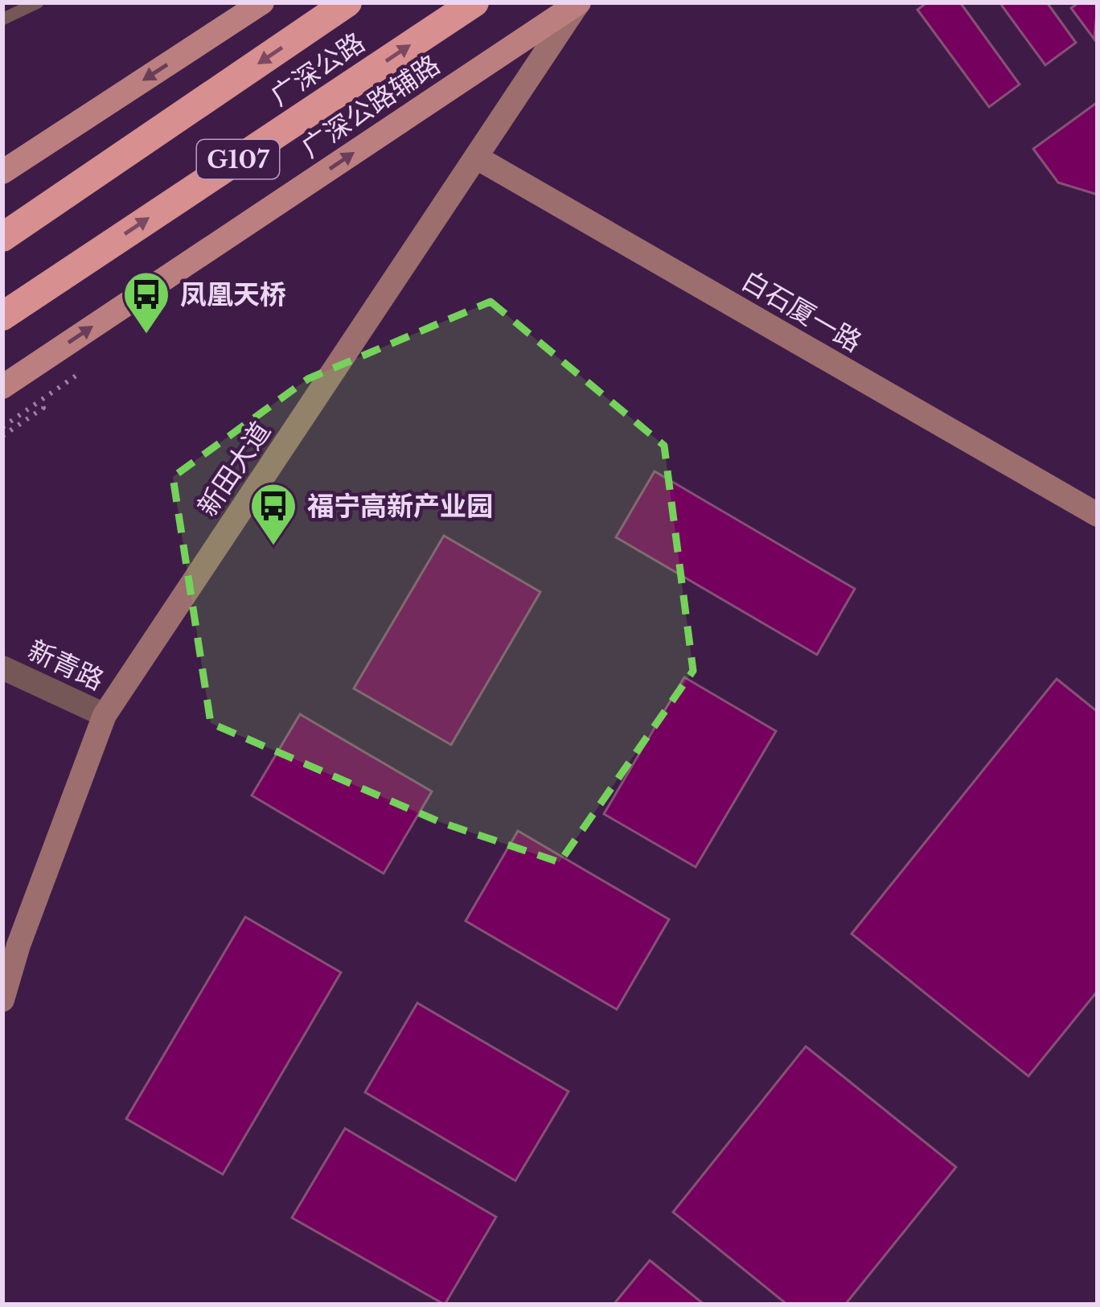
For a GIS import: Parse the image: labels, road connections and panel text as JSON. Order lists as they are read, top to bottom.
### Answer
{
  "streets": {
    "highway": ["广深公路", "G107"],
    "main road": ["广深公路辅路"],
    "street": ["白石厦一路", "新田大道", "新青路"]
  },
  "crossings": [
    ["广深公路辅路", "新田大道"],
    ["白石厦一路", "新田大道"],
    ["新田大道", "新青路"]
  ],
  "places": {
    "bus stop": ["凤凰天桥", "福宁高新产业园"]
  }
}
